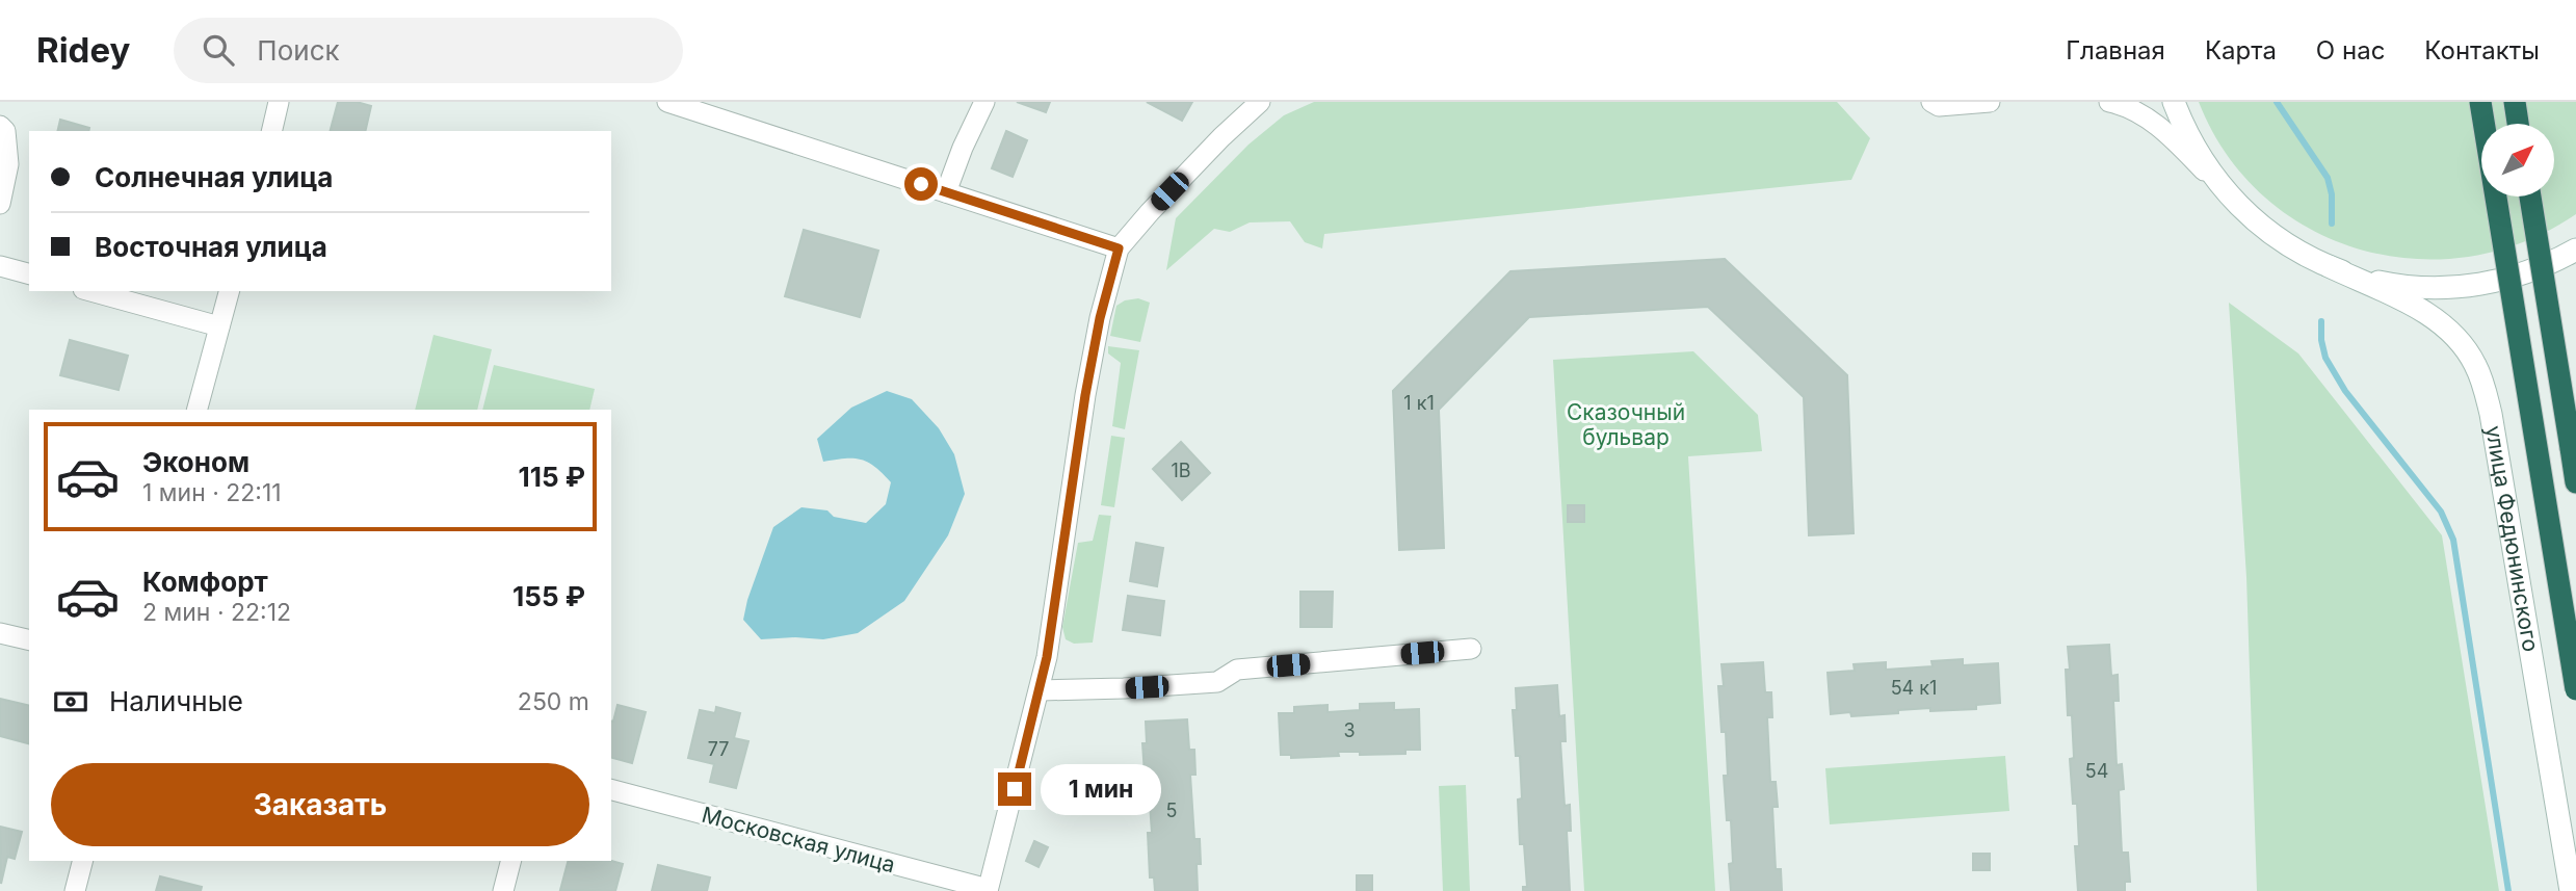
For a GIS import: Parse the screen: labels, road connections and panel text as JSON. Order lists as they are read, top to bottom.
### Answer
{
  "streets": {
    "main road": ["улица Федюнинского"],
    "street": ["Московская улица"]
  },
  "parks": ["Сказочный бульвар"],
  "house_numbers": [
    "1 к1",
    "1В",
    "54 к1",
    "3",
    "77",
    "54",
    "5"
  ],
  "north": "top right",
  "page": {
    "header": "Ridey",
    "search": "Поиск",
    "nav": [
      "Главная",
      "Карта",
      "О нас",
      "Контакты"
    ],
    "banner": ["Солнечная улица", "Восточная улица"],
    "list": [
      {
        "name": "Эконом",
        "note": "1 мин · 22:11",
        "value": "115 ₽"
      },
      {
        "name": "Комфорт",
        "note": "2 мин · 22:12",
        "value": "155 ₽"
      }
    ],
    "pay": ["Наличные", "250 m"],
    "buttons": "Заказать",
    "bubble": "1 мин"
  }
}
